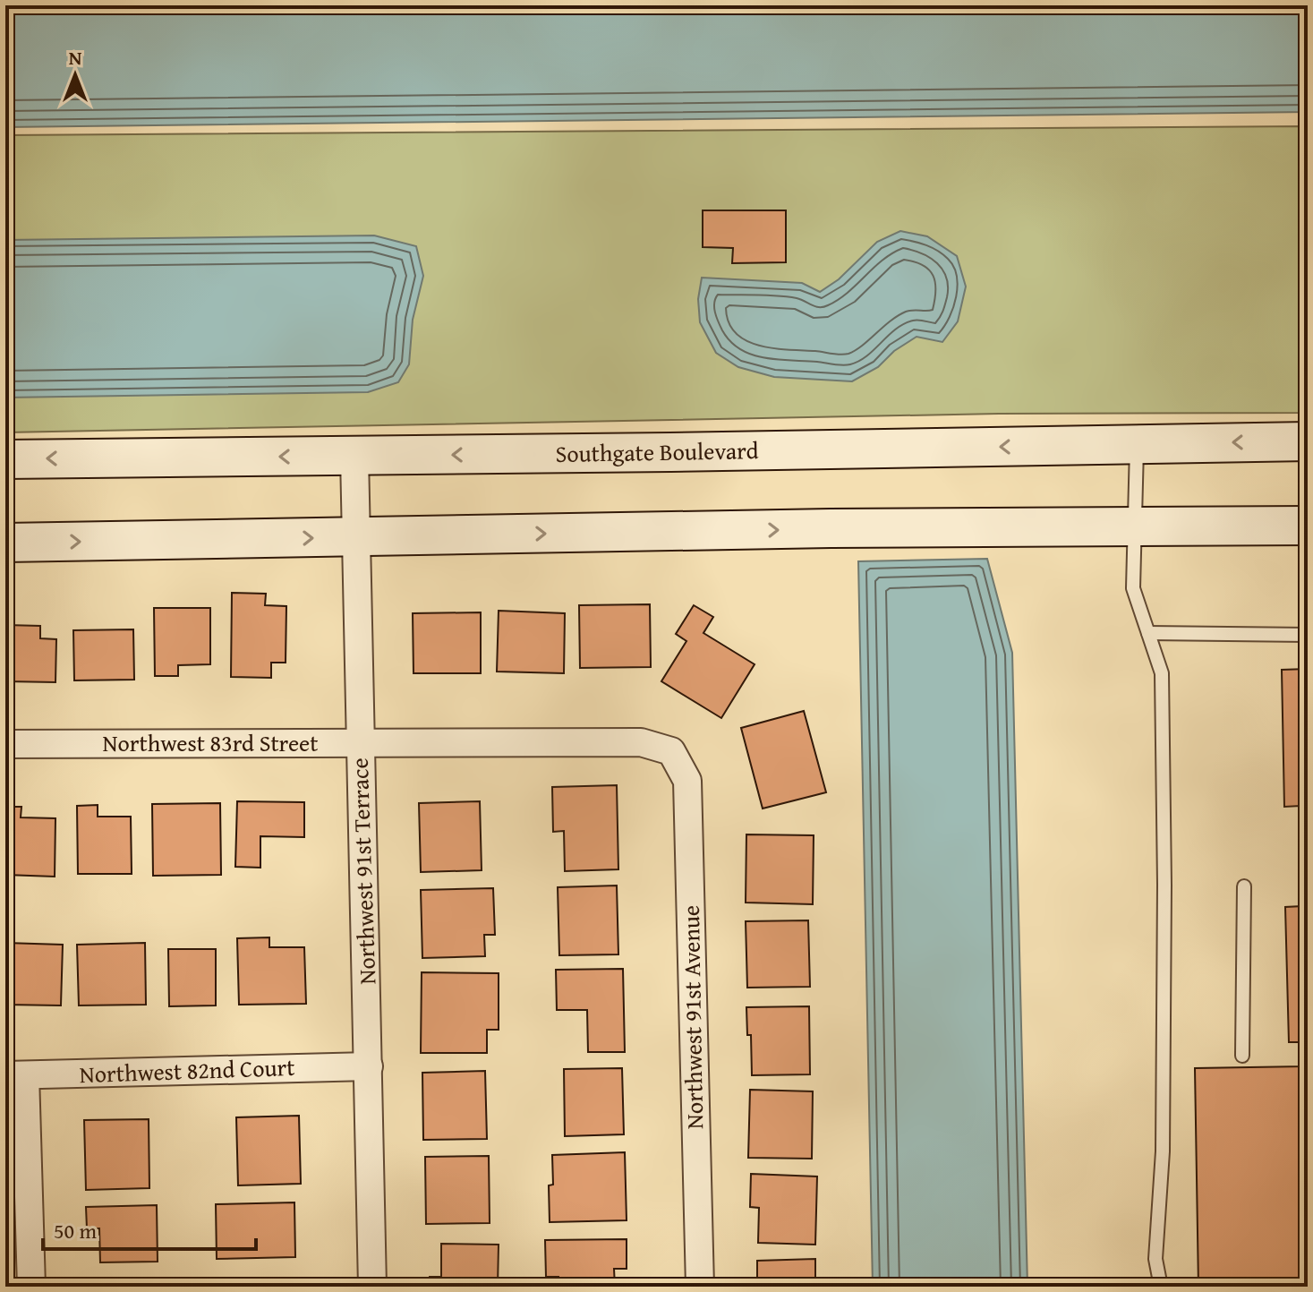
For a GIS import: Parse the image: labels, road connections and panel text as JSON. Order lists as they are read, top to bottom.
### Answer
{
  "streets": {
    "main road": ["Southgate Boulevard"],
    "street": [
      "Northwest 83rd Street",
      "Northwest 91st Terrace",
      "Northwest 91st Avenue",
      "Northwest 82nd Court"
    ]
  },
  "crossings": [
    ["Southgate Boulevard", "Northwest 91st Terrace"],
    ["Northwest 83rd Street", "Northwest 91st Terrace"],
    ["Northwest 83rd Street", "Northwest 91st Avenue"],
    ["Northwest 91st Terrace", "Northwest 82nd Court"]
  ],
  "scale_bar": "50 m",
  "north": "top"
}
